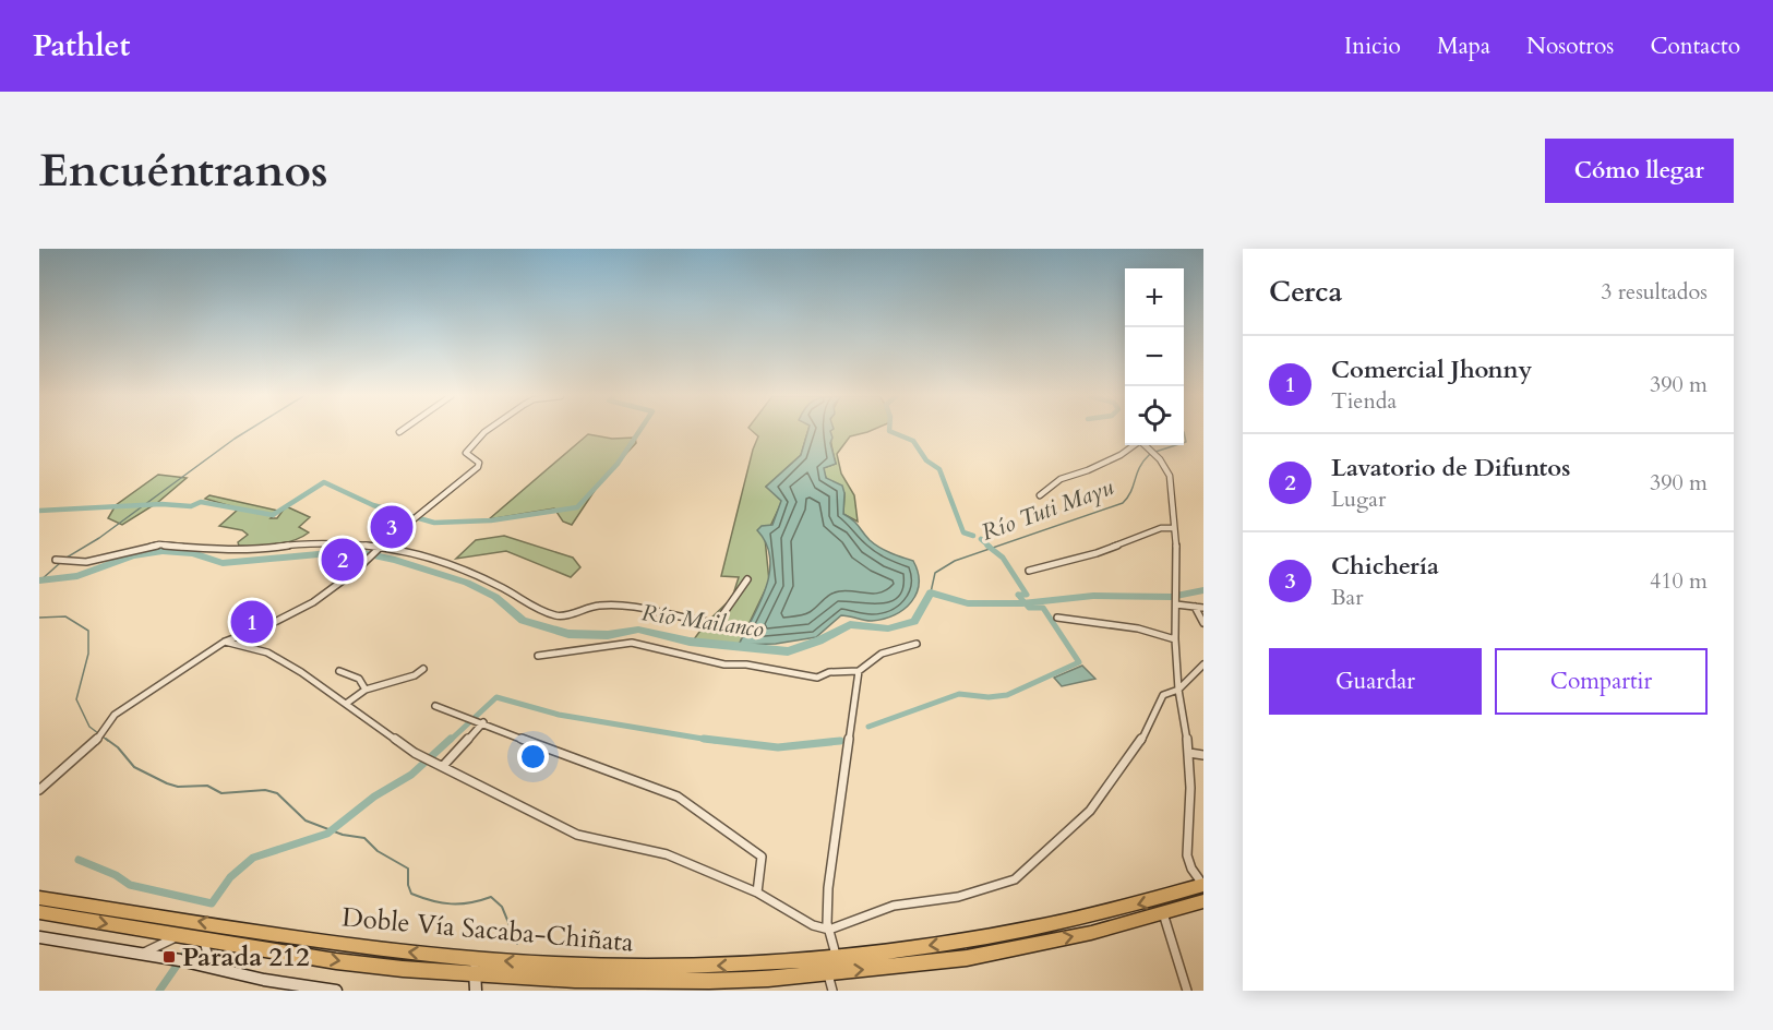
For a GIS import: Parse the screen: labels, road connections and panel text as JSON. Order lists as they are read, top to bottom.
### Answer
{
  "streets": {
    "highway": ["Doble Vía Sacaba-Chiñata"]
  },
  "water": ["Río Tuti Mayu", "Río Mailanco"],
  "places": {
    "transit": ["Parada 212"]
  },
  "page": {
    "header": "Pathlet",
    "nav": [
      "Inicio",
      "Mapa",
      "Nosotros",
      "Contacto"
    ],
    "buttons": [
      "Cómo llegar",
      ["Guardar", "Compartir"]
    ],
    "title": "Encuéntranos",
    "heading": ["Cerca", "3 resultados"],
    "map_buttons": ["+", "−"],
    "list": [
      {
        "mark": "1",
        "name": "Comercial Jhonny",
        "note": "Tienda",
        "value": "390 m"
      },
      {
        "mark": "2",
        "name": "Lavatorio de Difuntos",
        "note": "Lugar",
        "value": "390 m"
      },
      {
        "mark": "3",
        "name": "Chichería",
        "note": "Bar",
        "value": "410 m"
      }
    ],
    "pins": ["3", "2", "1"]
  }
}
